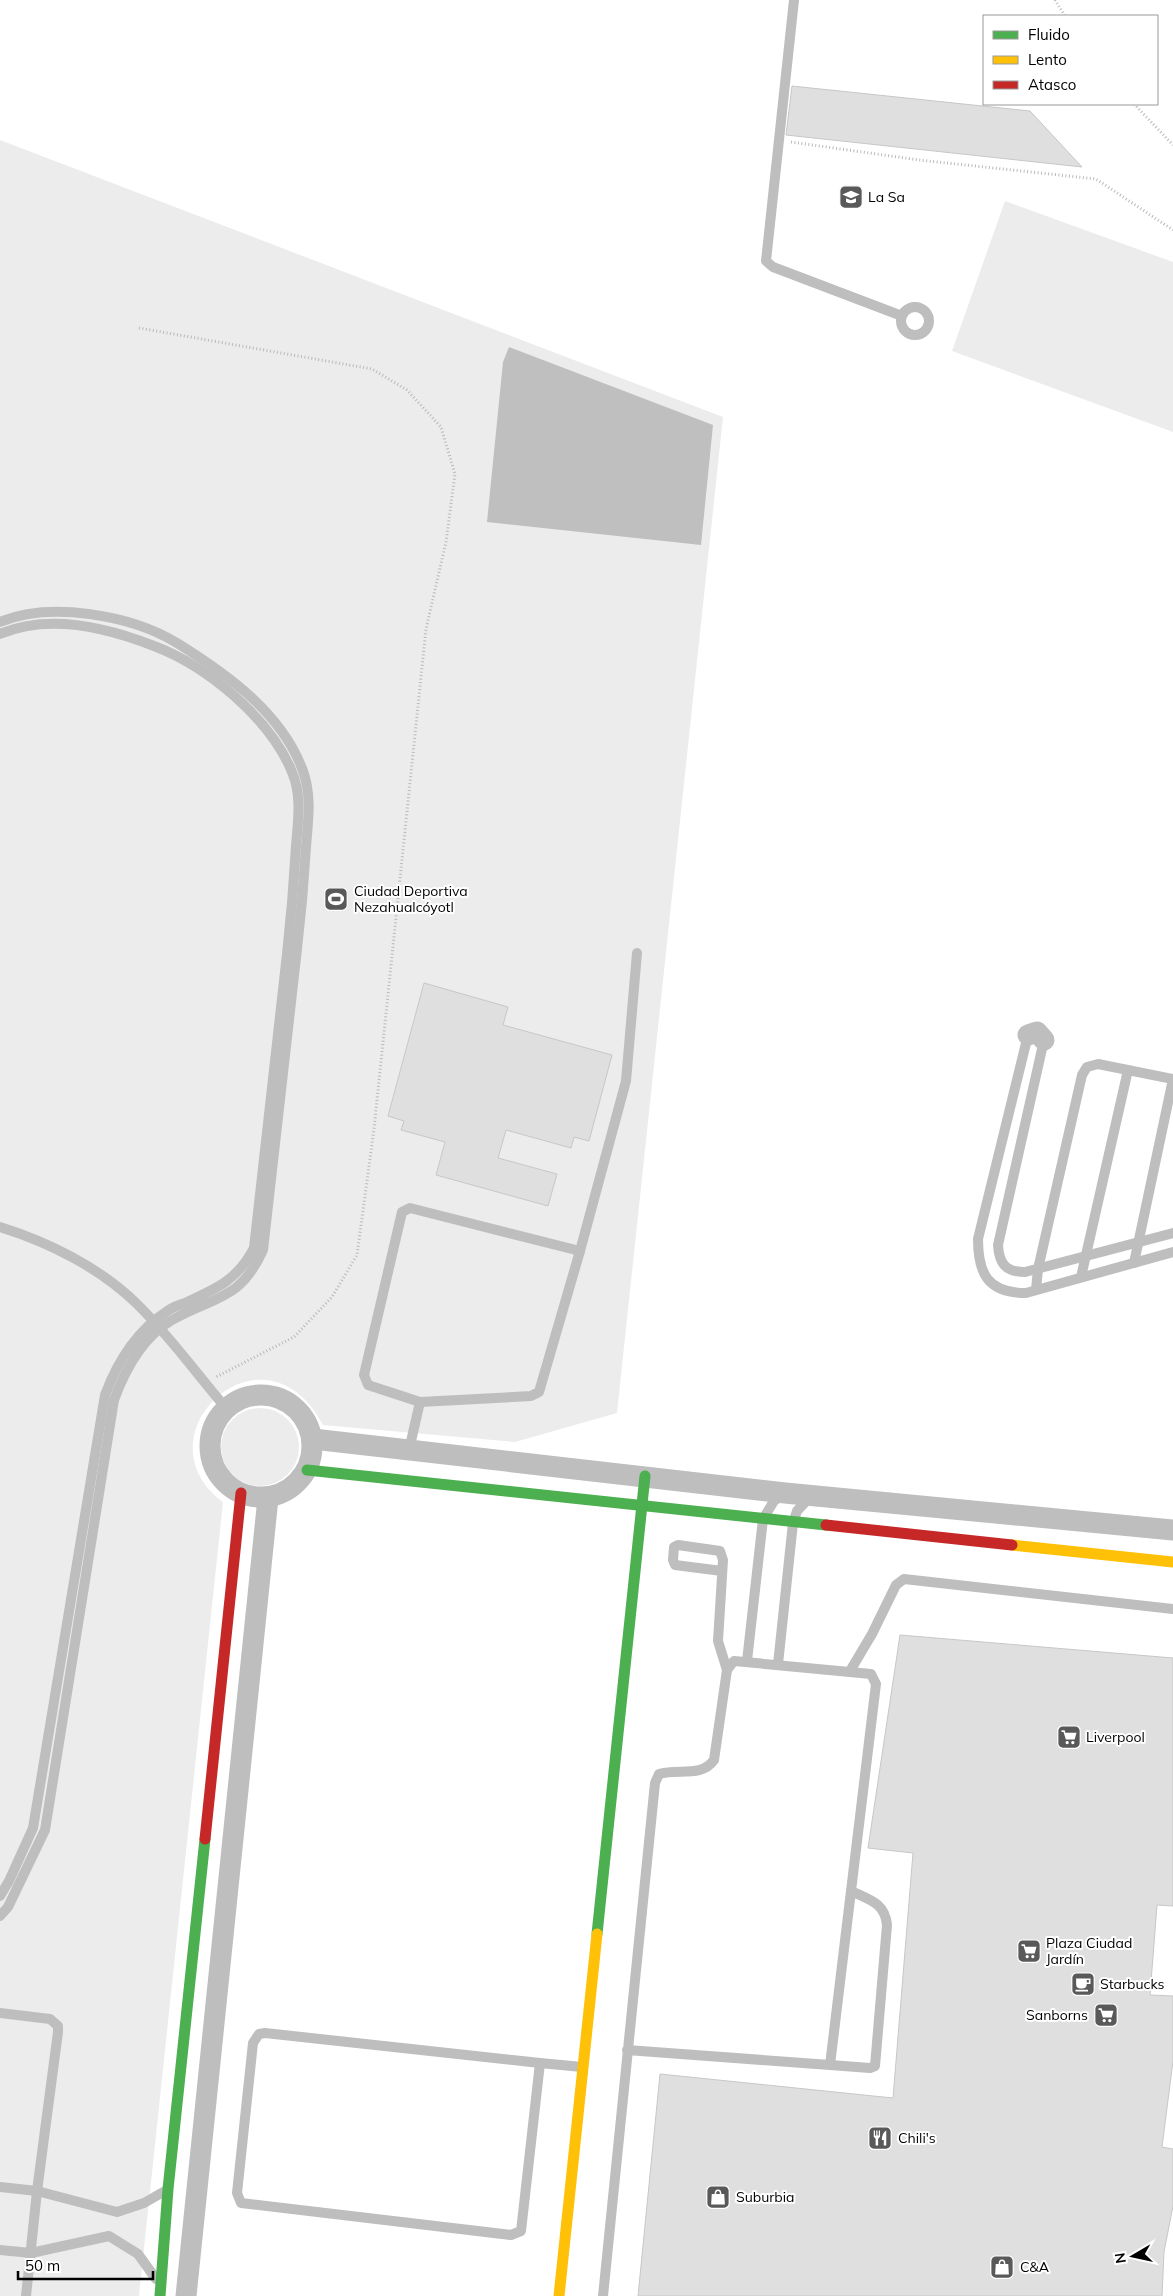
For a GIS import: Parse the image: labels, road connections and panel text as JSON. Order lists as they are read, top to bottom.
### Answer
{
  "places": {
    "school or university": ["La Sa"],
    "sports": ["Ciudad Deportiva Nezahualcóyotl"],
    "supermarket": ["Liverpool", "Plaza Ciudad Jardín", "Sanborns"],
    "cafe": ["Starbucks"],
    "restaurant": ["Chili's"],
    "shop": ["Suburbia", "C&A"]
  },
  "legend": ["Fluido", "Lento", "Atasco"],
  "scale_bar": "50 m",
  "north": "left"
}
